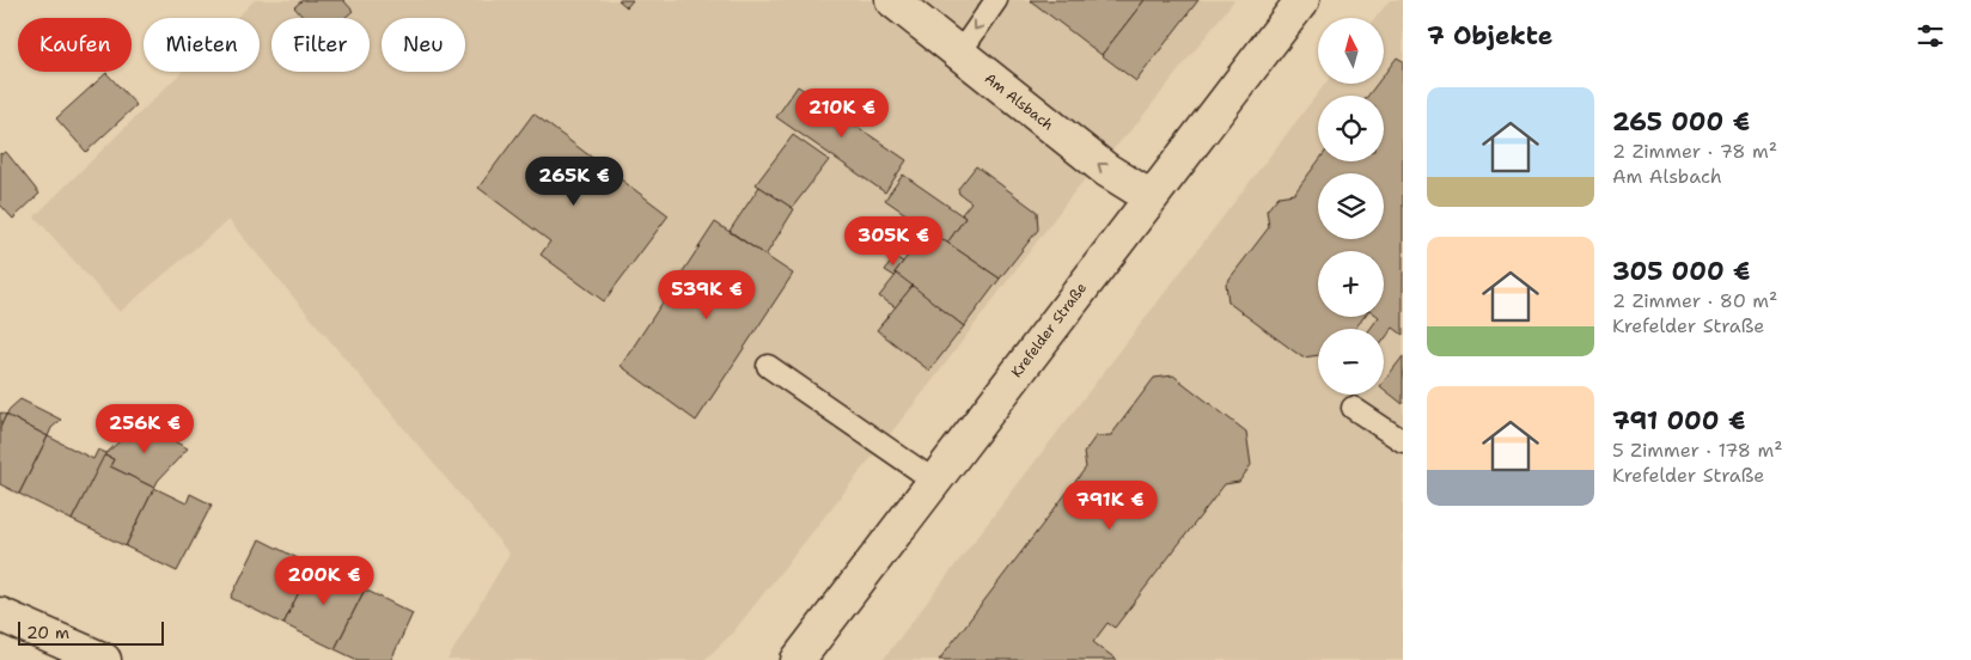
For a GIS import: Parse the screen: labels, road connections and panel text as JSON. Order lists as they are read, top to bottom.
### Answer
{
  "streets": {
    "main road": ["Am Alsbach", "Krefelder Straße"]
  },
  "crossings": [
    ["Am Alsbach", "Krefelder Straße"]
  ],
  "one_way": ["Am Alsbach"],
  "scale_bar": "20 m",
  "north": "top",
  "page": {
    "heading": "7 Objekte",
    "map_buttons": ["+", "−"],
    "chip": [
      "Kaufen",
      "Mieten",
      "Filter",
      "Neu"
    ],
    "list": [
      {
        "name": "265 000 €",
        "note": "2 Zimmer · 78 m² · Am Alsbach"
      },
      {
        "name": "305 000 €",
        "note": "2 Zimmer · 80 m² · Krefelder Straße"
      },
      {
        "name": "791 000 €",
        "note": "5 Zimmer · 178 m² · Krefelder Straße"
      }
    ],
    "price": [
      "210K €",
      "265K €",
      "305K €",
      "539K €",
      "256K €",
      "791K €",
      "200K €"
    ],
    "scale": "20 m"
  }
}
